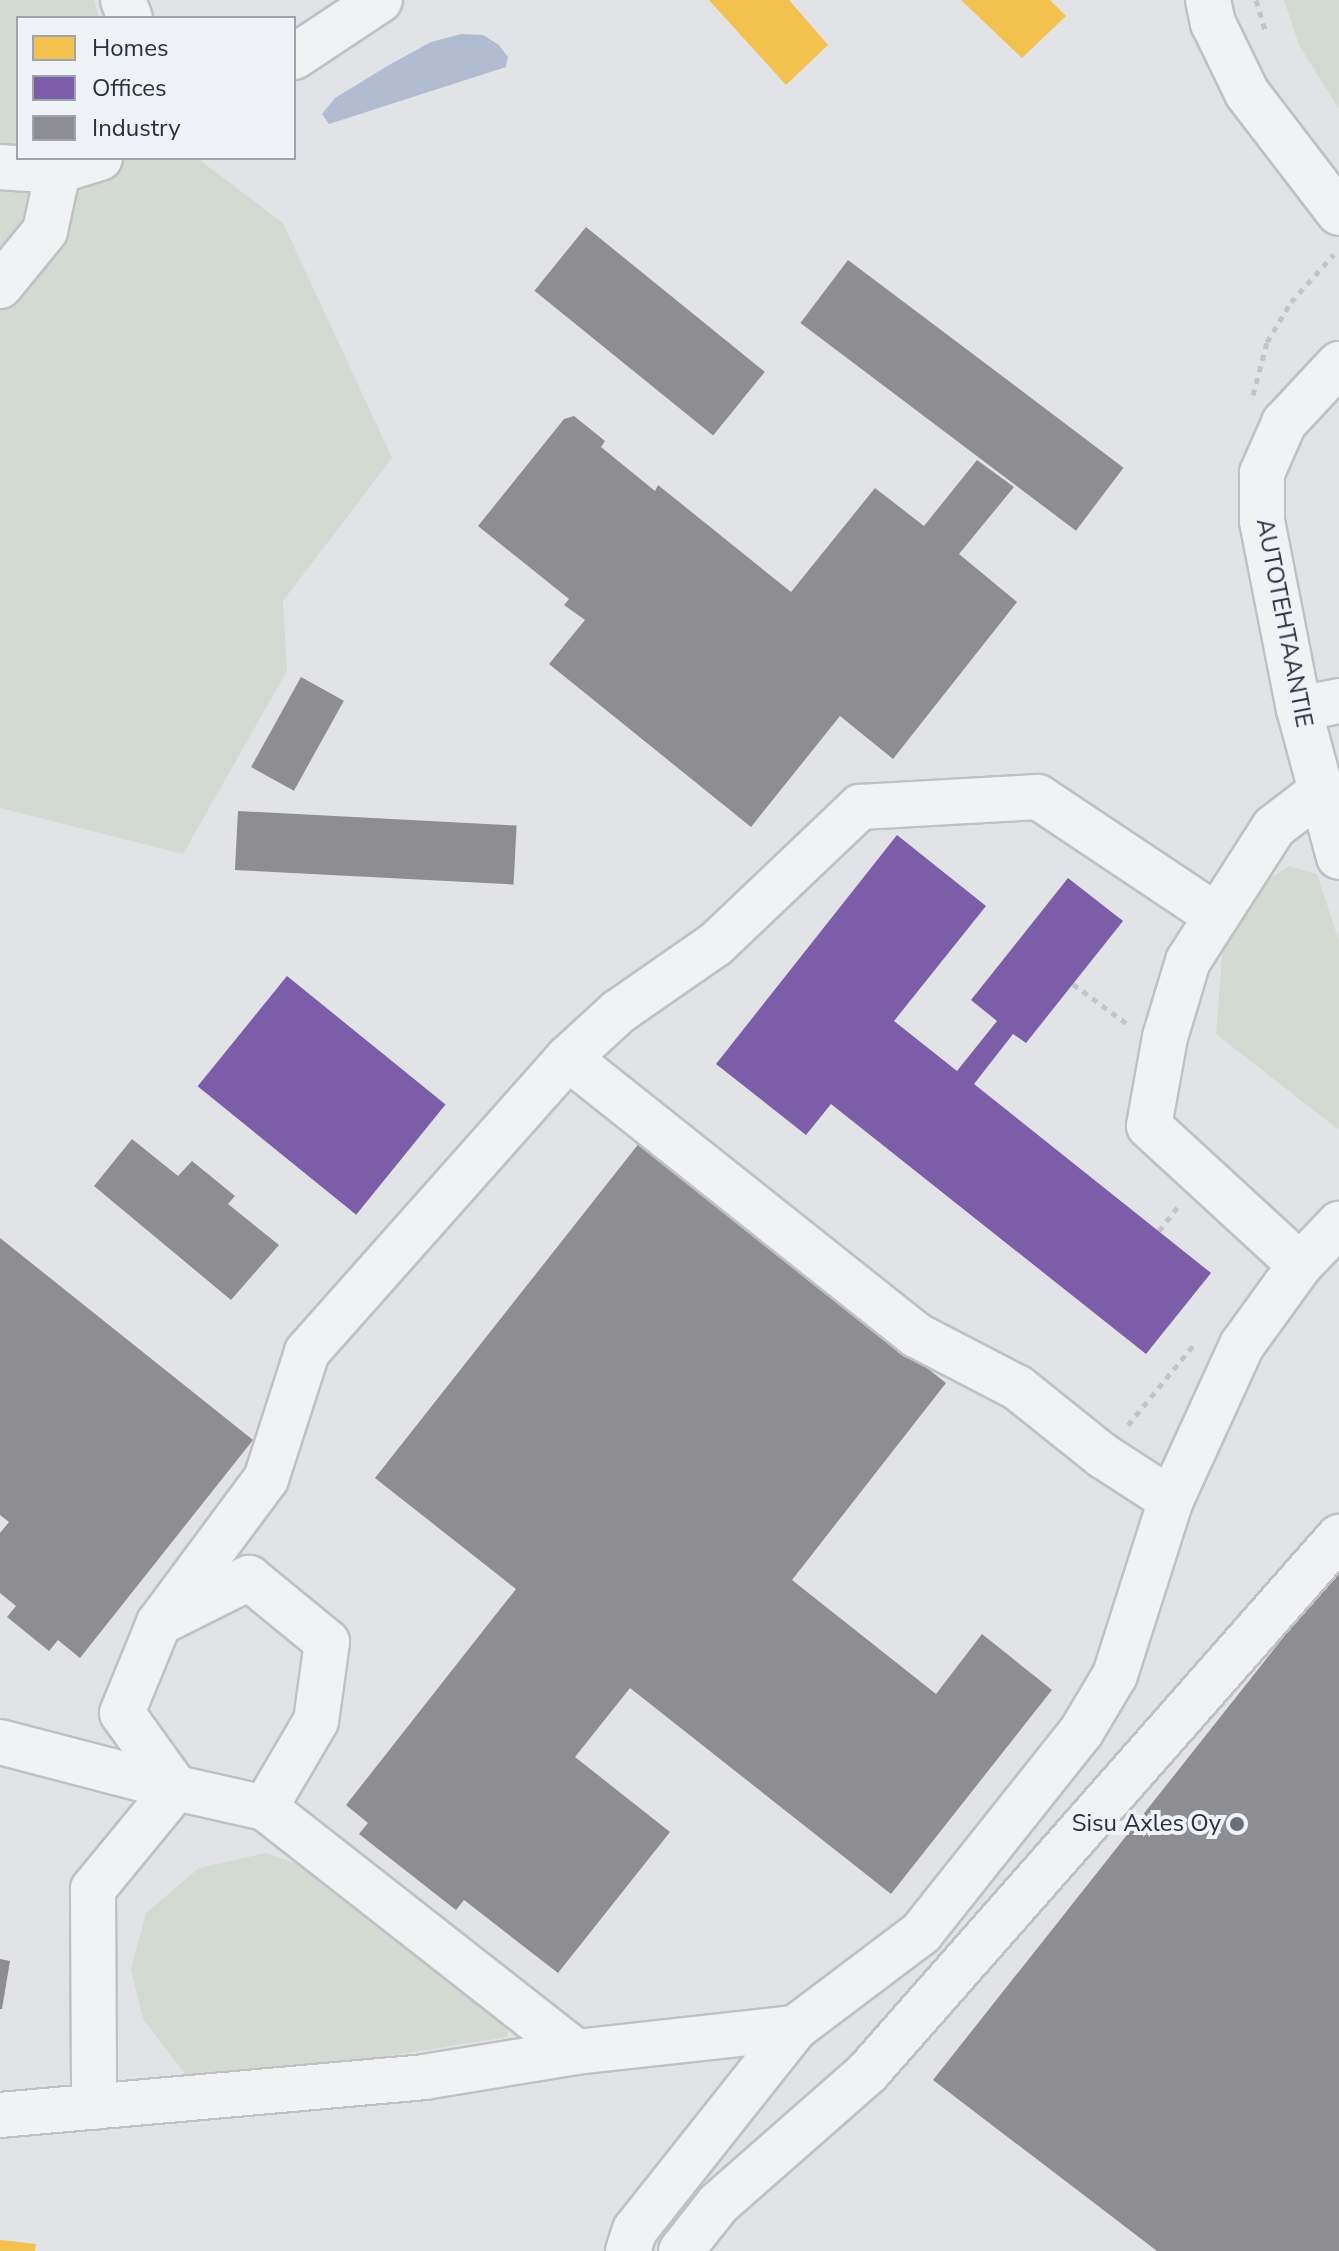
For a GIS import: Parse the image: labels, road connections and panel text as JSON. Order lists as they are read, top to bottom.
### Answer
{
  "streets": {
    "street": ["AUTOTEHTAANTIE"]
  },
  "places": ["Sisu Axles Oy"],
  "legend": ["Homes", "Offices", "Industry"]
}
